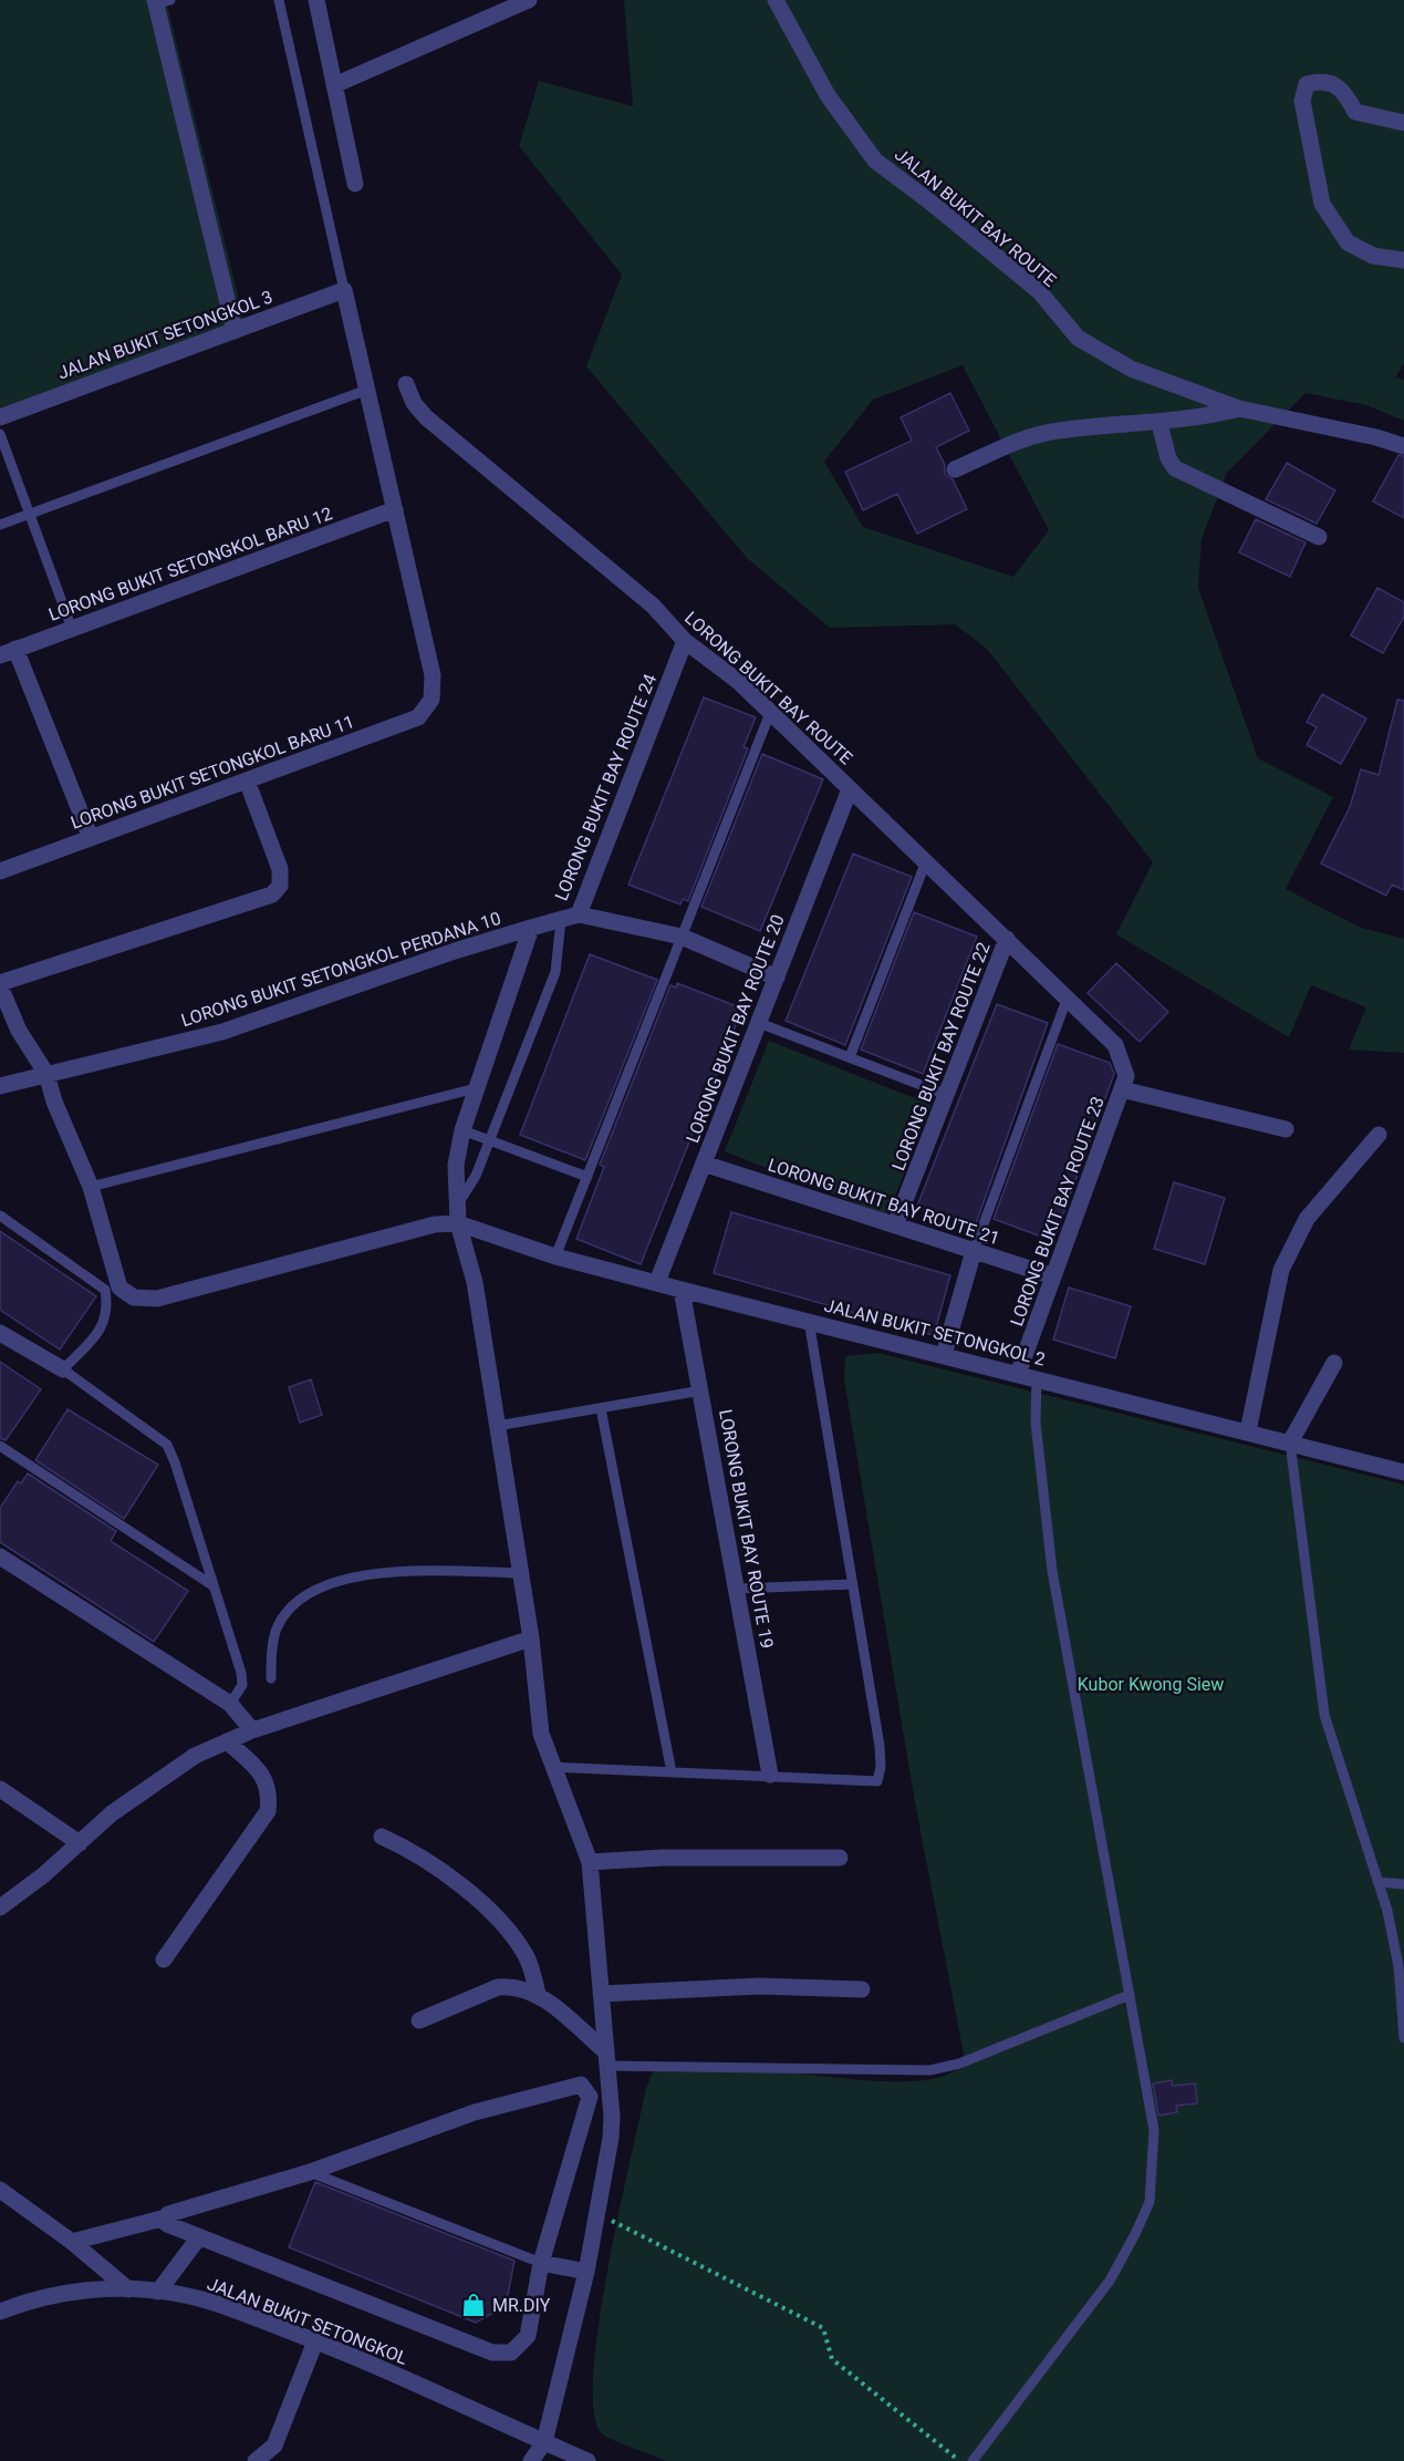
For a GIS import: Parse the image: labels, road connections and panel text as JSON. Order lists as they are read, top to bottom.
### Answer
{
  "streets": {
    "street": [
      "JALAN BUKIT BAY ROUTE",
      "JALAN BUKIT SETONGKOL 3",
      "LORONG BUKIT SETONGKOL BARU 12",
      "LORONG BUKIT BAY ROUTE",
      "LORONG BUKIT SETONGKOL BARU 11",
      "LORONG BUKIT BAY ROUTE 24",
      "LORONG BUKIT SETONGKOL PERDANA 10",
      "LORONG BUKIT BAY ROUTE 20",
      "LORONG BUKIT BAY ROUTE 22",
      "LORONG BUKIT BAY ROUTE 21",
      "LORONG BUKIT BAY ROUTE 23",
      "JALAN BUKIT SETONGKOL 2",
      "LORONG BUKIT BAY ROUTE 19",
      "JALAN BUKIT SETONGKOL"
    ]
  },
  "crossings": [
    ["LORONG BUKIT SETONGKOL BARU 12", "LORONG BUKIT SETONGKOL BARU 11"],
    ["LORONG BUKIT BAY ROUTE", "LORONG BUKIT BAY ROUTE 24"],
    ["LORONG BUKIT BAY ROUTE", "LORONG BUKIT BAY ROUTE 20"],
    ["LORONG BUKIT BAY ROUTE", "LORONG BUKIT BAY ROUTE 22"],
    ["LORONG BUKIT BAY ROUTE", "LORONG BUKIT BAY ROUTE 23"],
    ["LORONG BUKIT BAY ROUTE 24", "LORONG BUKIT SETONGKOL PERDANA 10"],
    ["LORONG BUKIT BAY ROUTE 20", "LORONG BUKIT BAY ROUTE 21"],
    ["LORONG BUKIT BAY ROUTE 20", "JALAN BUKIT SETONGKOL 2"],
    ["LORONG BUKIT BAY ROUTE 22", "LORONG BUKIT BAY ROUTE 21"],
    ["LORONG BUKIT BAY ROUTE 21", "LORONG BUKIT BAY ROUTE 23"],
    ["LORONG BUKIT BAY ROUTE 23", "JALAN BUKIT SETONGKOL 2"],
    ["JALAN BUKIT SETONGKOL 2", "LORONG BUKIT BAY ROUTE 19"]
  ],
  "parks": ["Kubor Kwong Siew"],
  "places": {
    "shop": ["MR.DIY"]
  }
}
